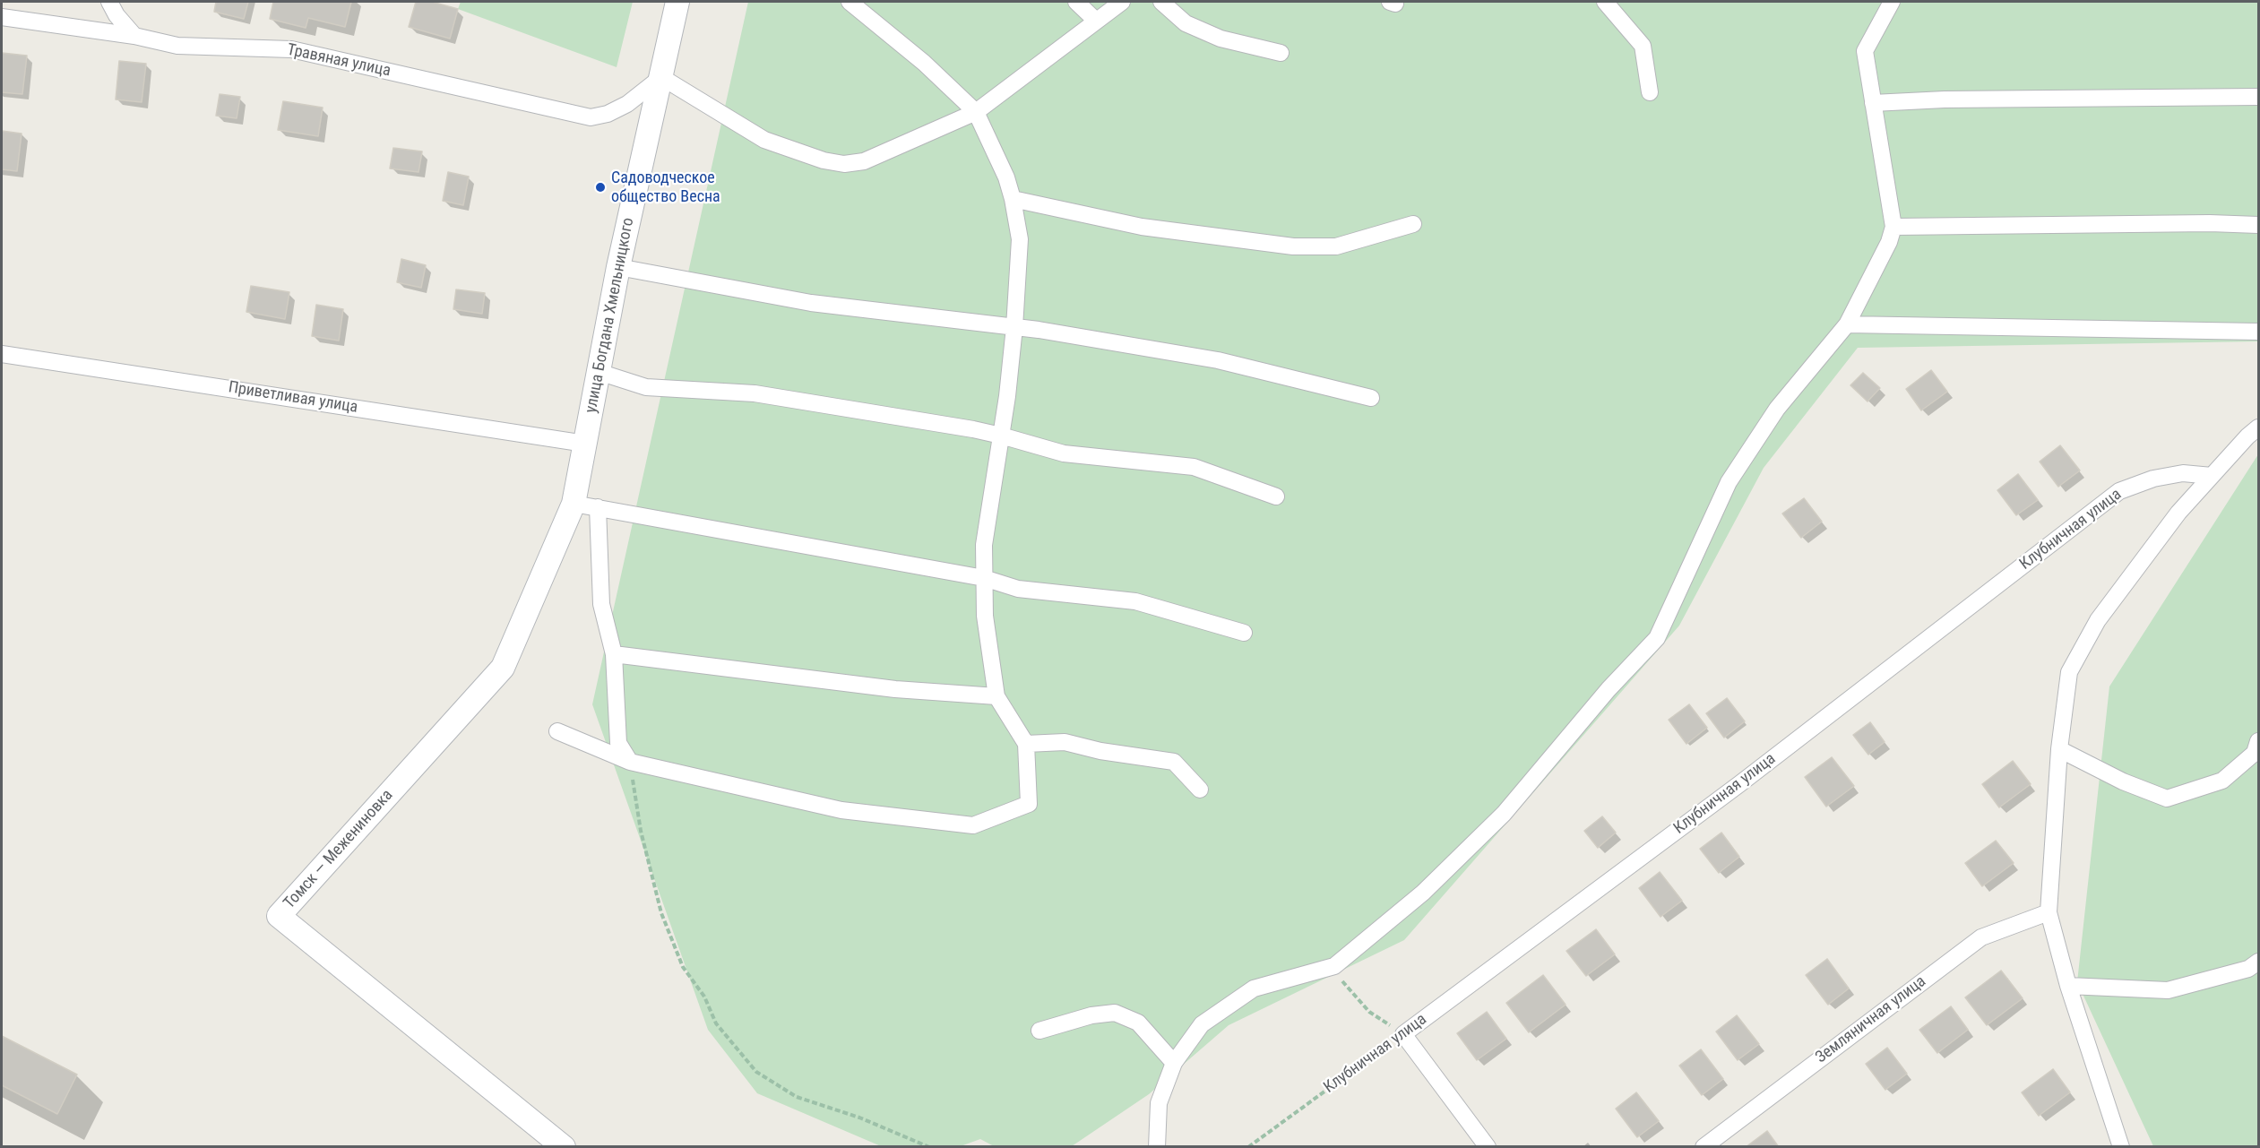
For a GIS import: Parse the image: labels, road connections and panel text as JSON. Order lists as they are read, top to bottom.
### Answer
{
  "streets": {
    "street": [
      "Травяная улица",
      "улица Богдана Хмельницкого",
      "Приветливая улица",
      "Клубничная улица",
      "Томск — Межениновка",
      "Земляничная улица"
    ]
  },
  "crossings": [
    ["Травяная улица", "улица Богдана Хмельницкого"],
    ["улица Богдана Хмельницкого", "Приветливая улица"],
    ["улица Богдана Хмельницкого", "Томск — Межениновка"]
  ],
  "places": ["Садоводческое общество Весна"]
}
